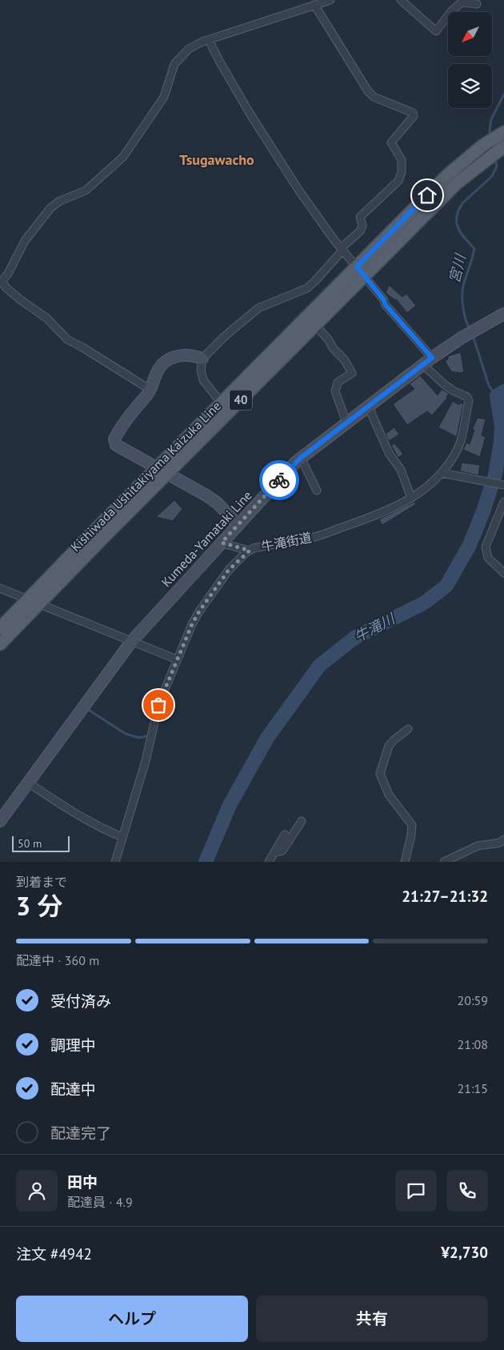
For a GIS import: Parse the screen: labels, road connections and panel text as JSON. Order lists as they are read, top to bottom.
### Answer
{
  "streets": {
    "main road": ["40", "Kishiwada Ushitakiyama Kaizuka Line"],
    "street": ["Kumeda-Yamataki Line", "牛滝街道"]
  },
  "crossings": [
    ["Kumeda-Yamataki Line", "牛滝街道"]
  ],
  "districts": ["Tsugawacho"],
  "water": ["宮川", "牛滝川"],
  "scale_bar": "50 m",
  "north": "bottom left",
  "page": {
    "scale": "50 m",
    "heading": ["3 分", "到着まで", "21:27–21:32"],
    "panel": [
      "田中",
      "配達員 · 4.9",
      "注文 #4942",
      "¥2,730"
    ],
    "bar": "配達中 · 360 m",
    "list": [
      ["受付済み", "20:59"],
      ["調理中", "21:08"],
      ["配達中", "21:15"],
      "配達完了"
    ],
    "buttons": ["ヘルプ", "共有"]
  }
}
